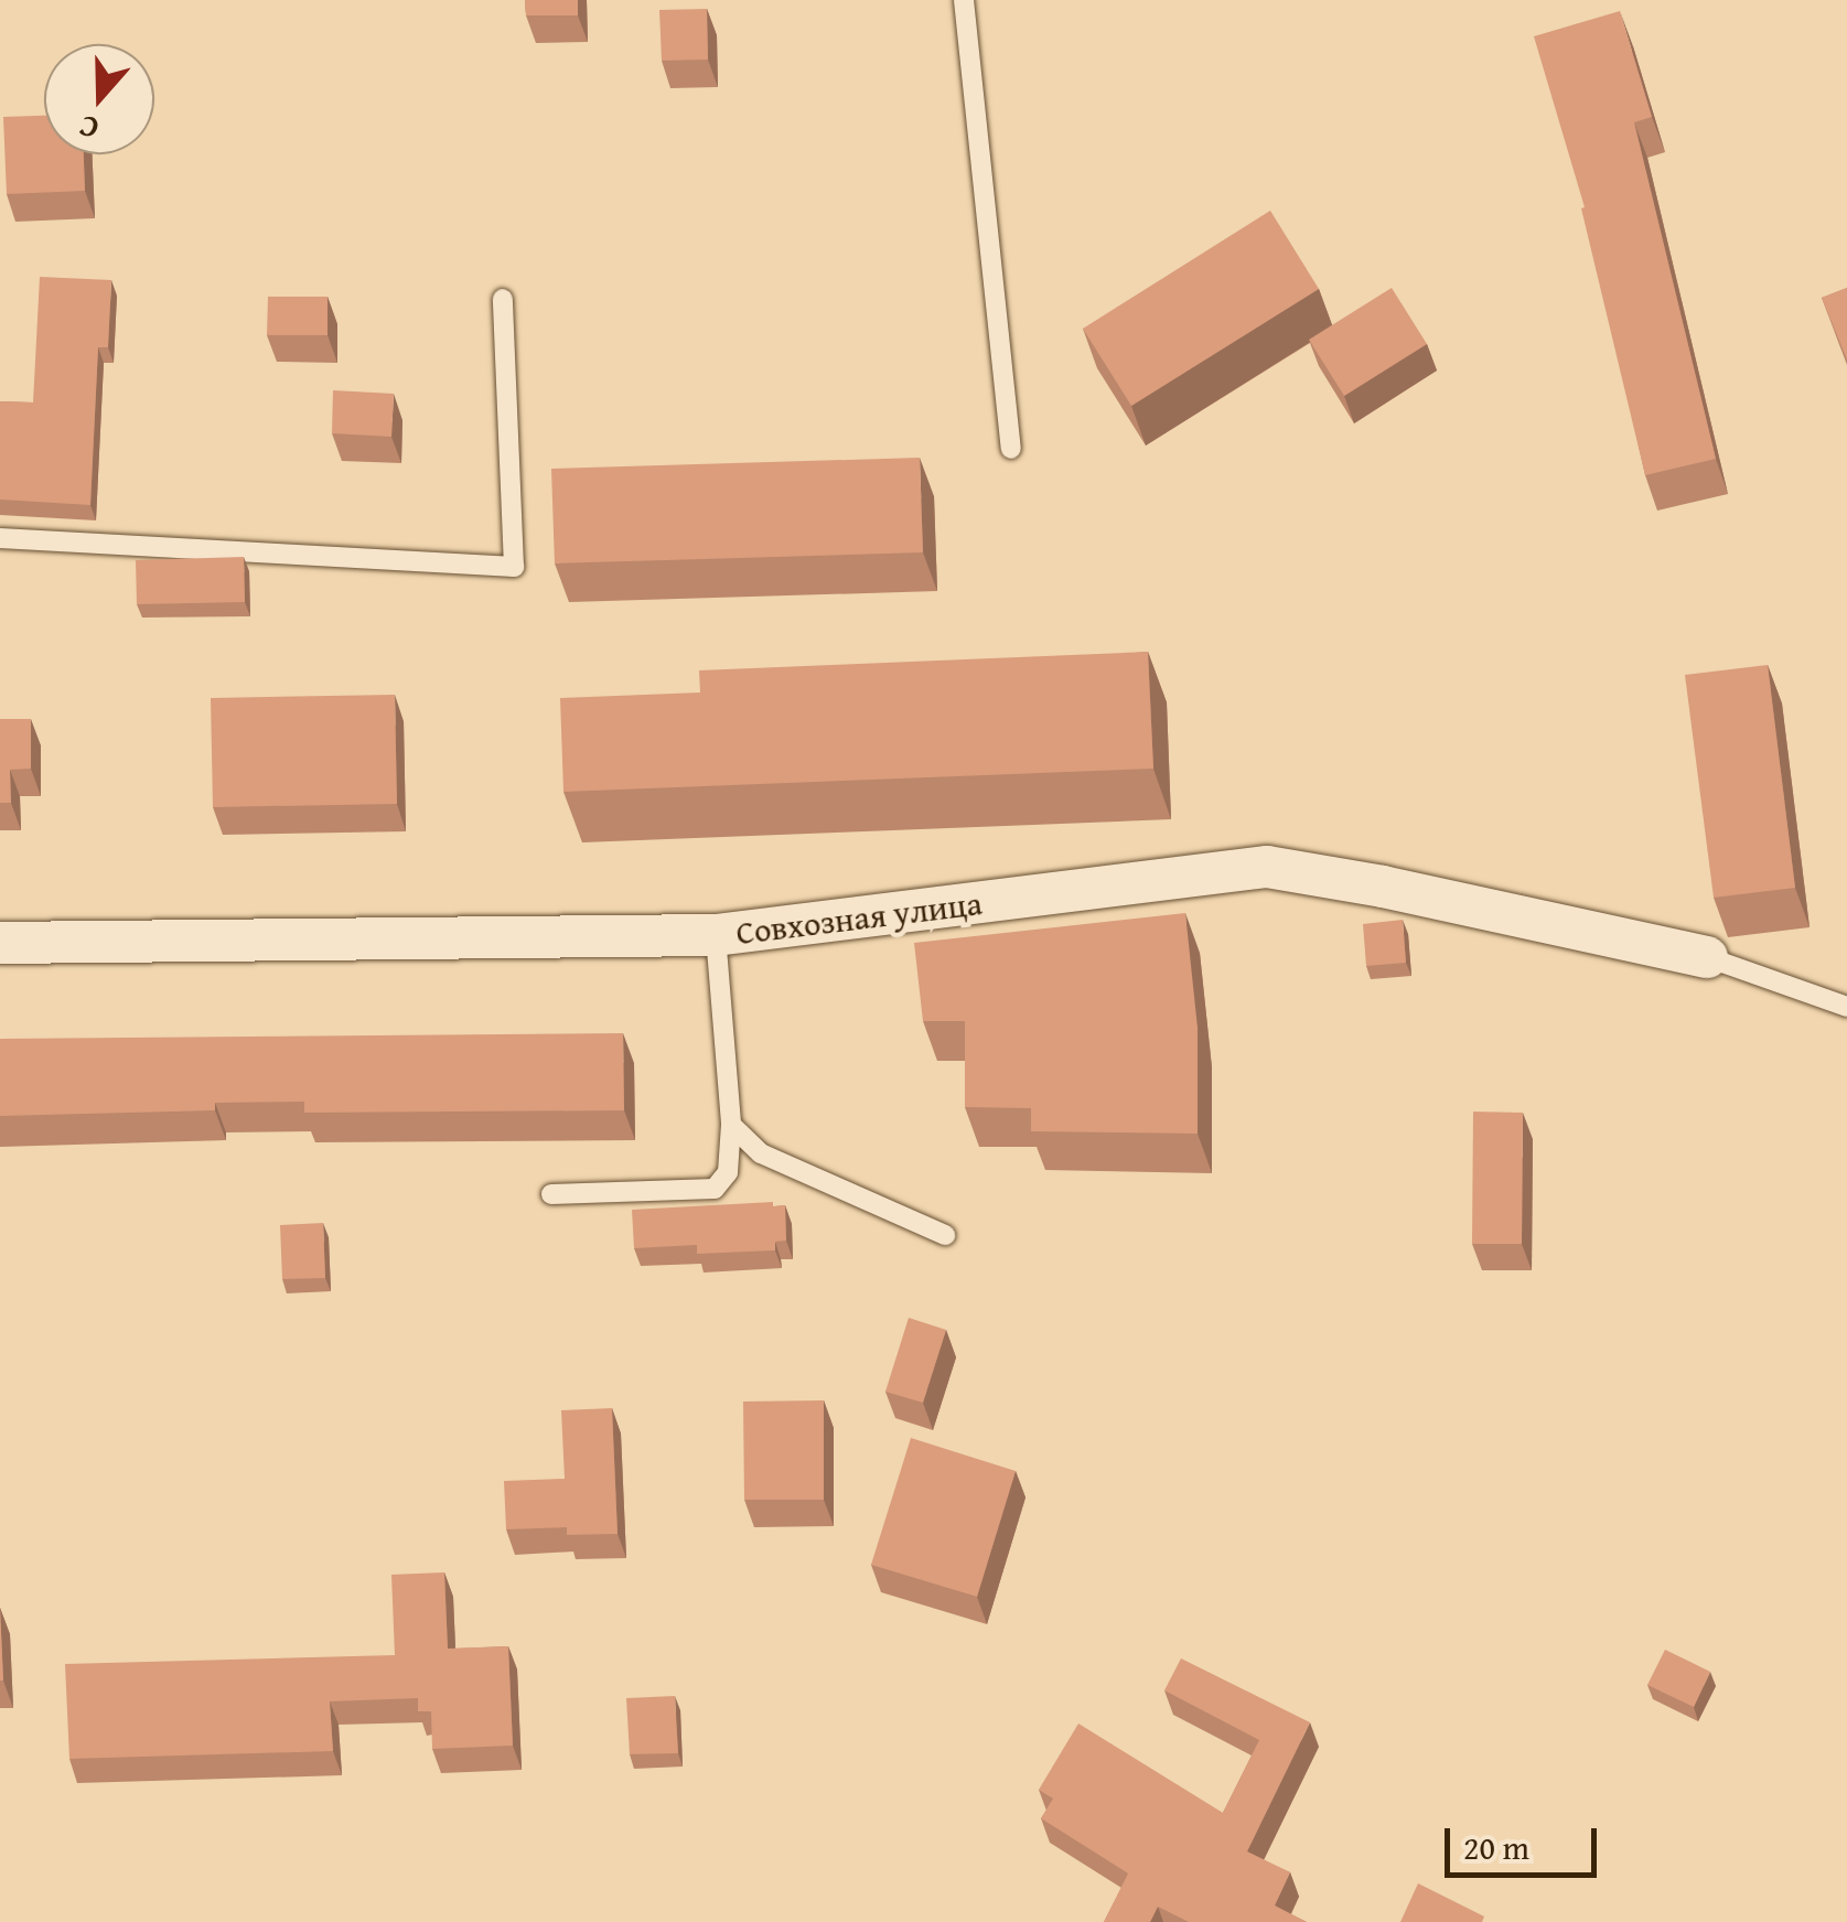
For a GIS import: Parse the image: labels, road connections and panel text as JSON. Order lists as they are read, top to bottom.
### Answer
{
  "streets": {
    "street": ["Совхозная улица"]
  },
  "scale_bar": "20 m",
  "north": "bottom"
}
